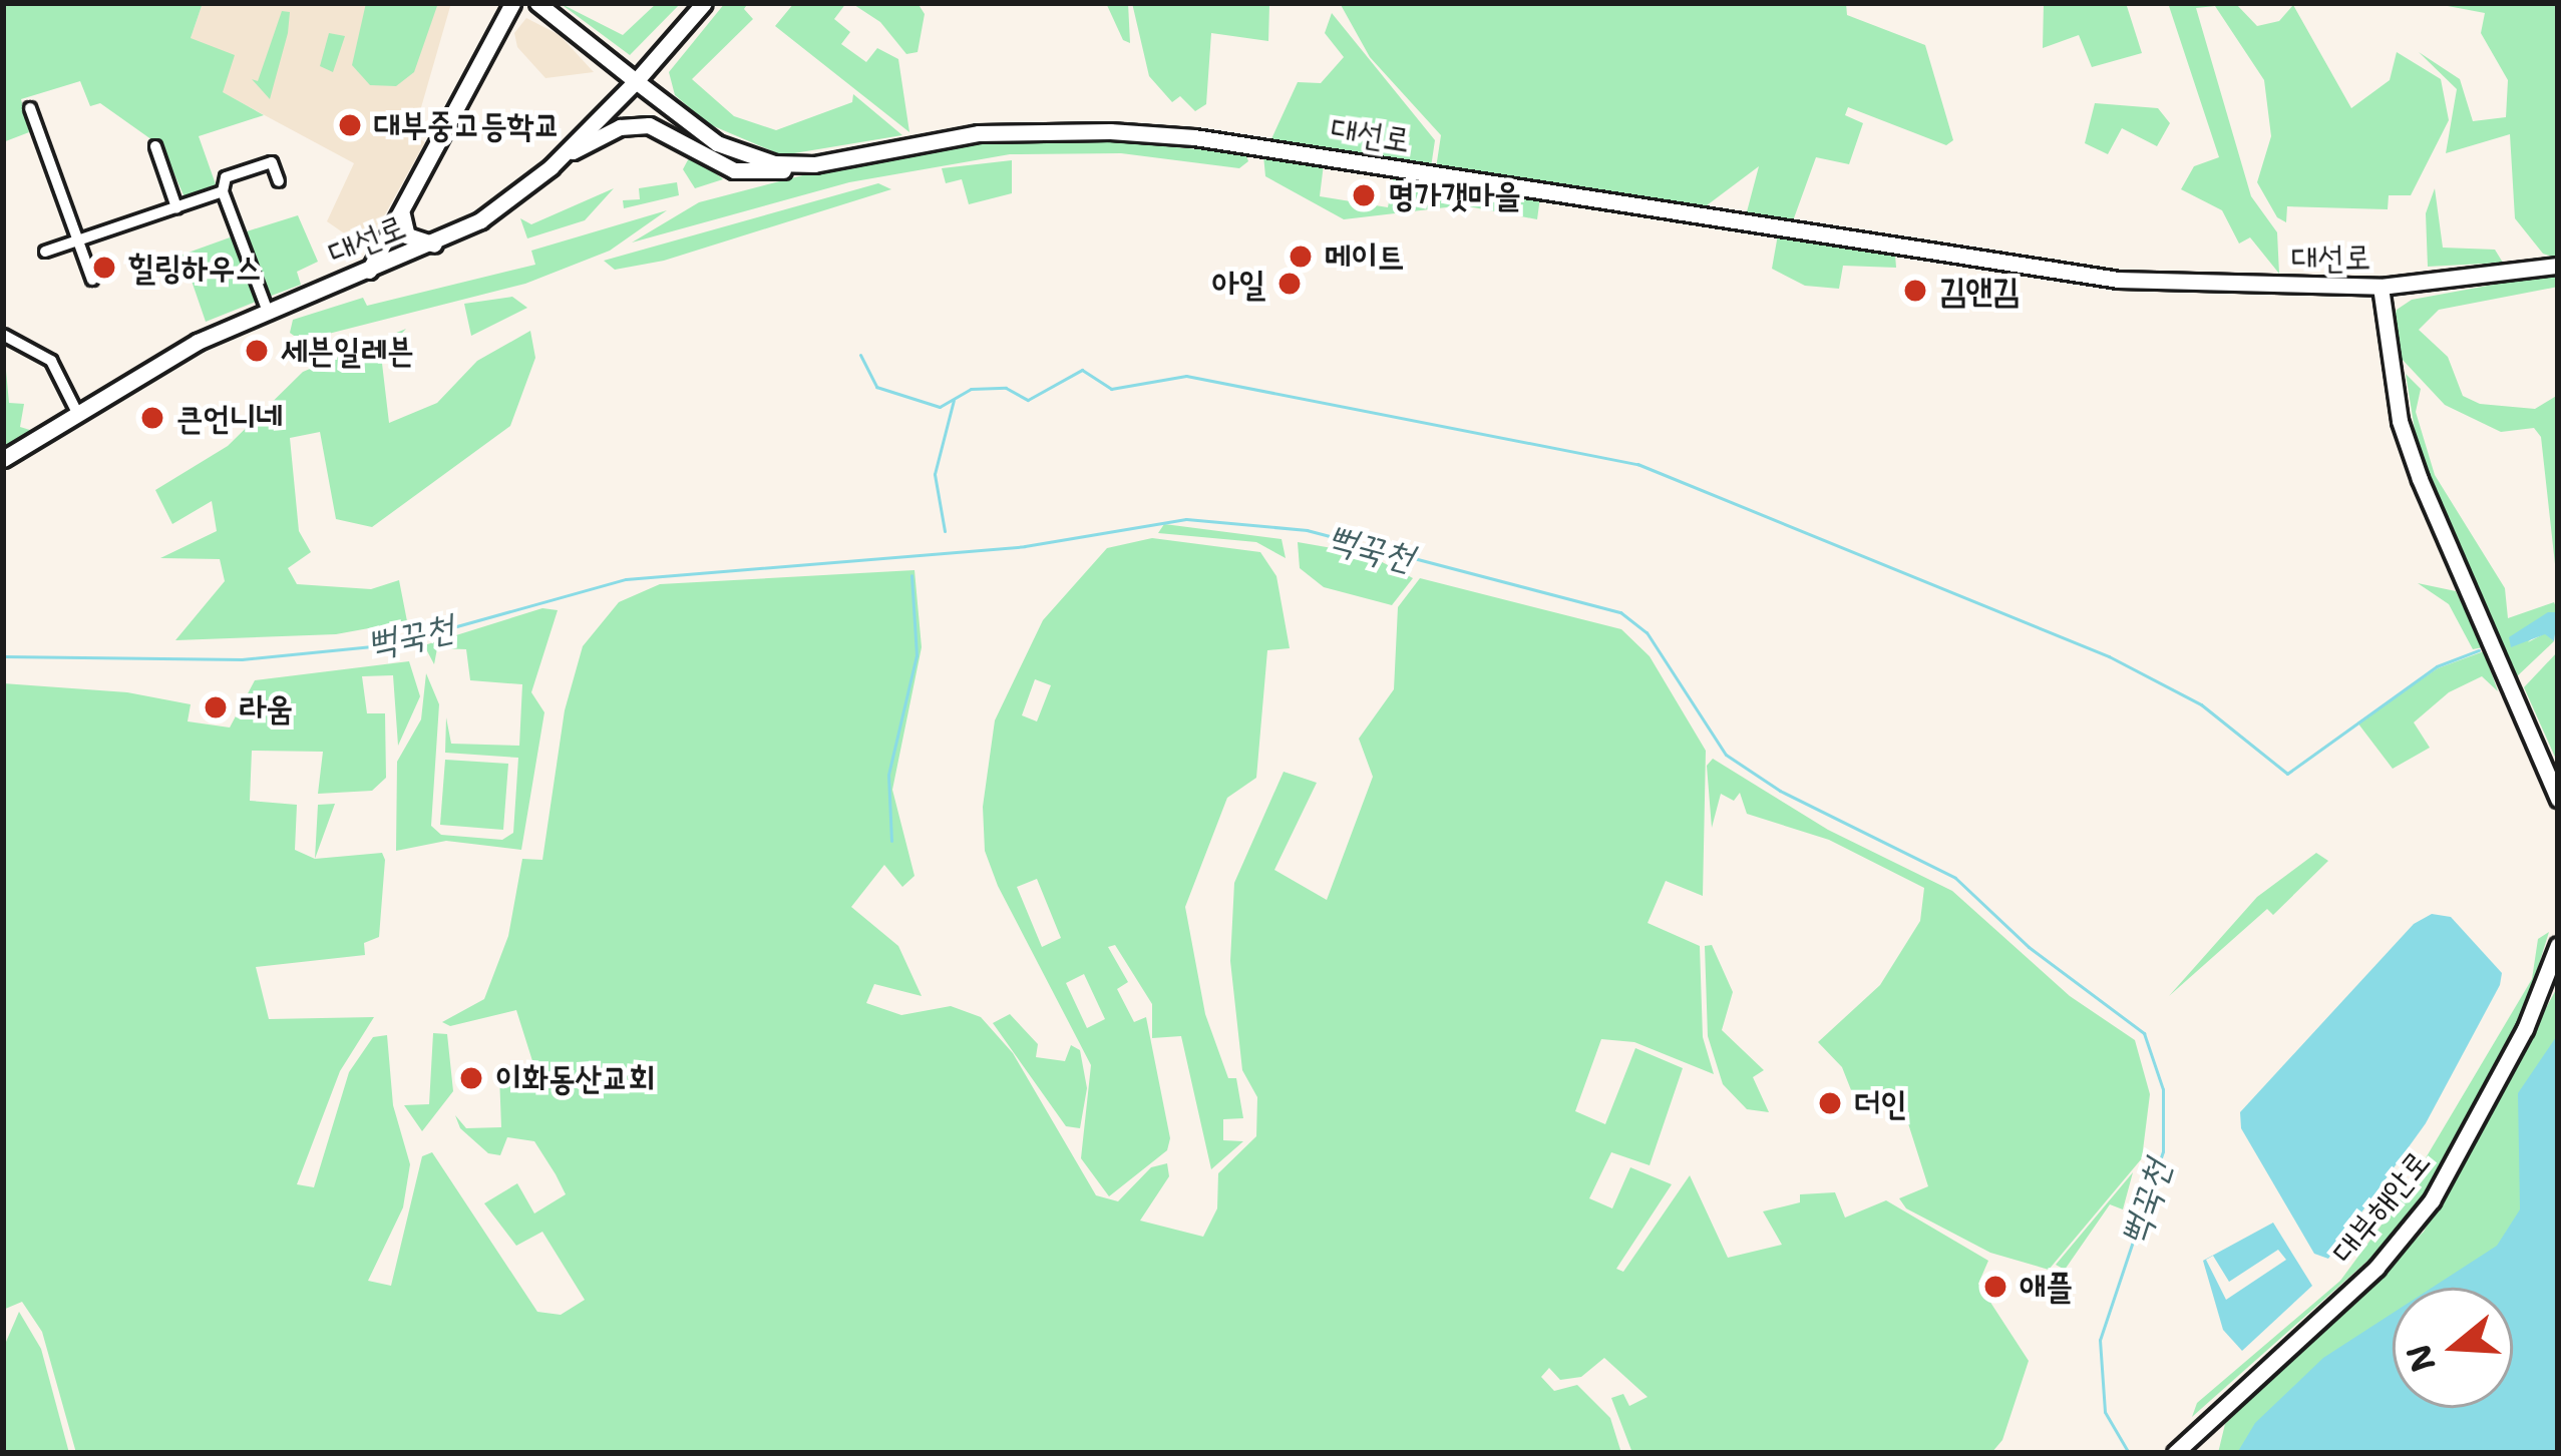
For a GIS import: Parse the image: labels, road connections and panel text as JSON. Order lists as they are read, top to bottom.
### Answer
{
  "streets": {
    "street": ["대선로", "대부해안로"]
  },
  "water": ["뻑꾹천"],
  "places": [
    "대부중고등학교",
    "명가갯마을",
    "메이트",
    "힐링하우스",
    "아일",
    "김앤김",
    "세븐일레븐",
    "큰언니네",
    "라움",
    "이화동산교회",
    "더인",
    "애플"
  ],
  "north": "left"
}
